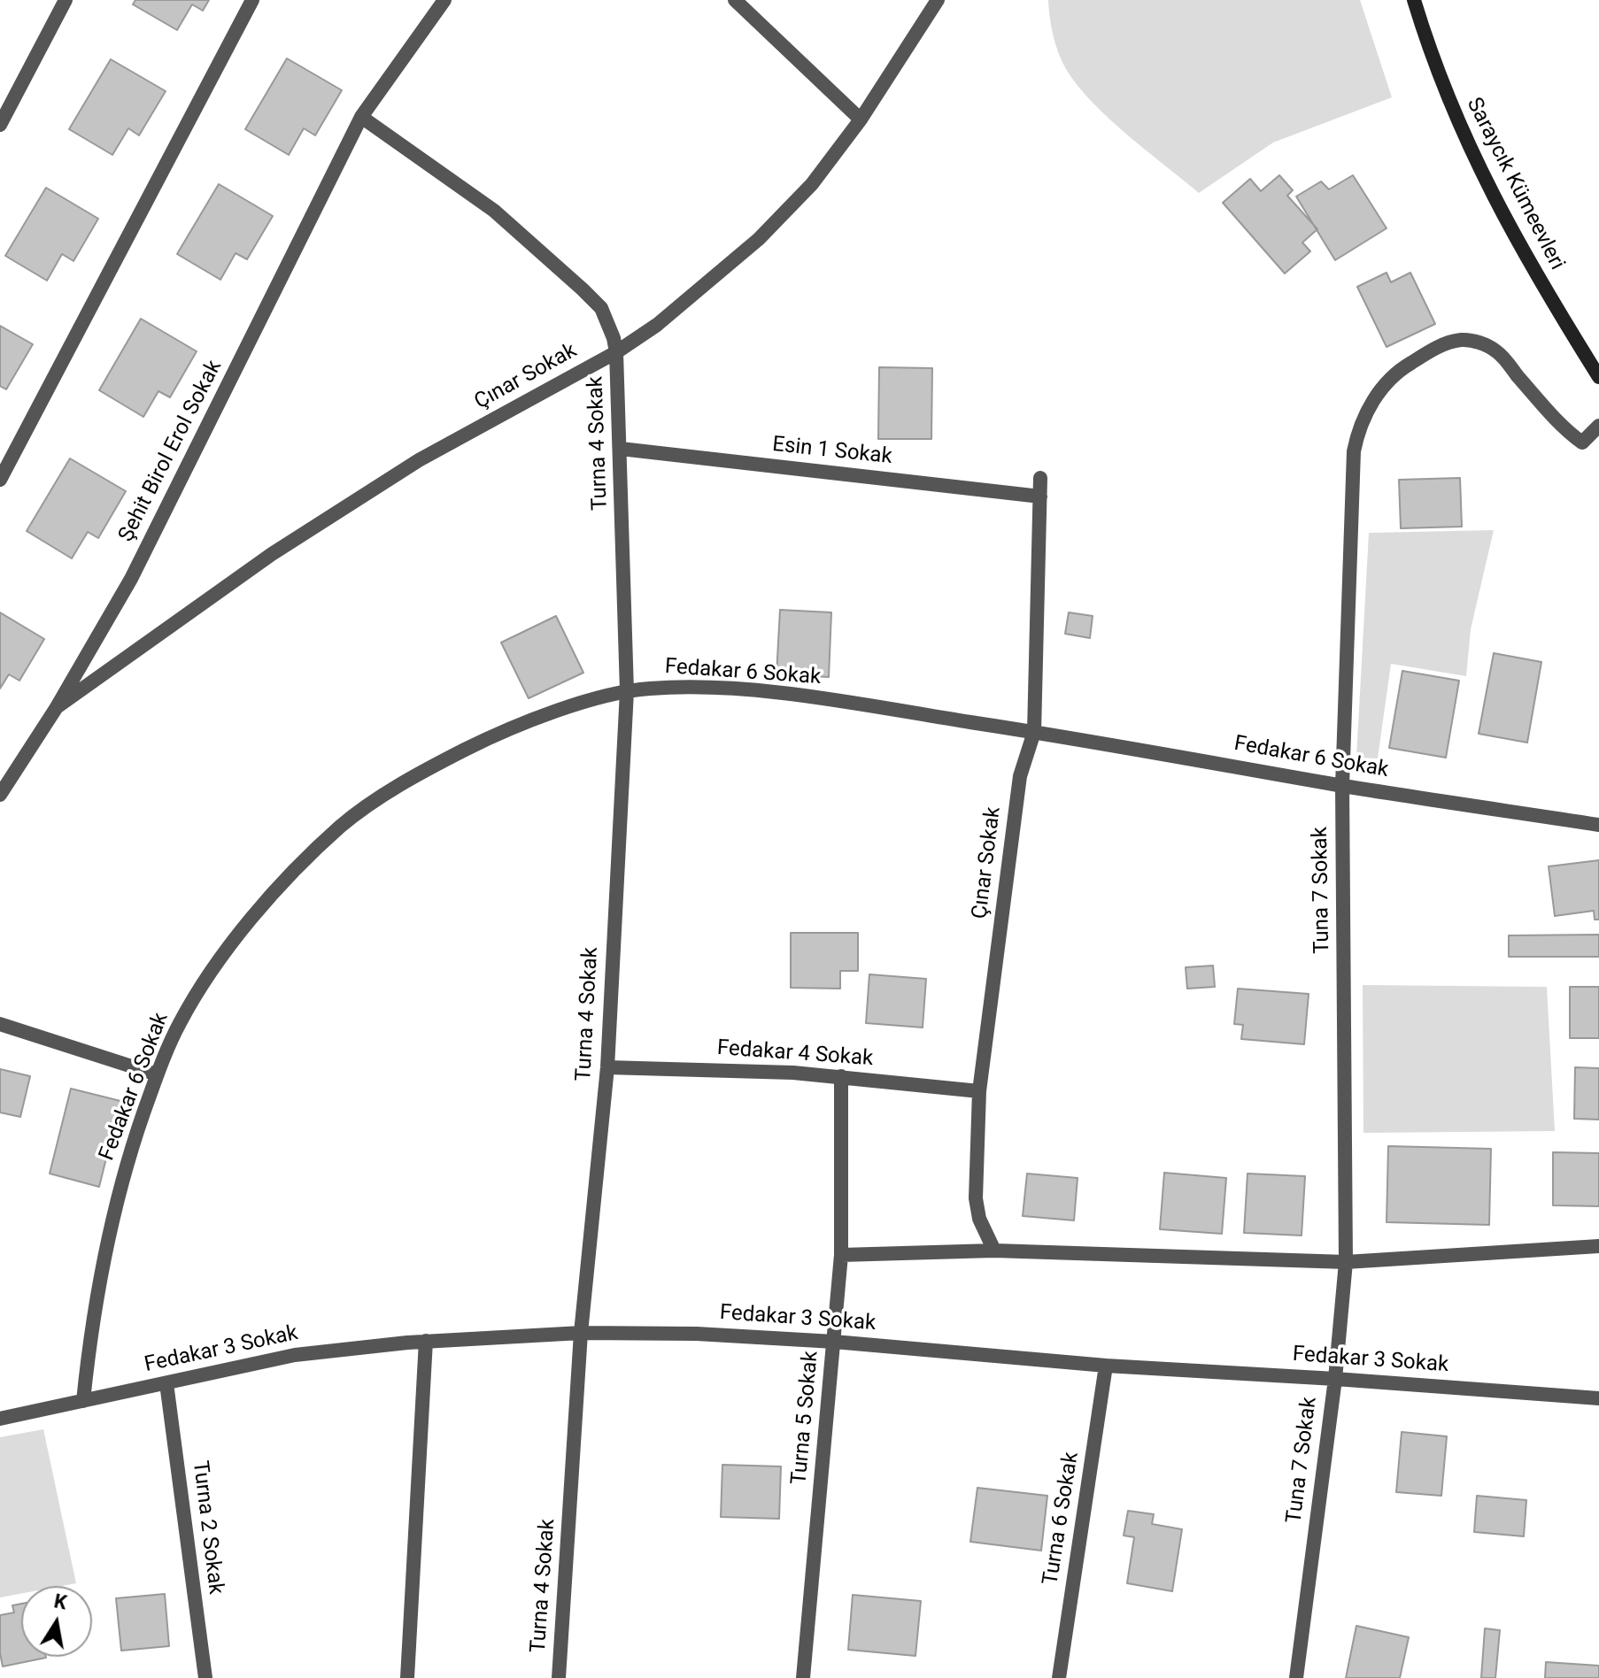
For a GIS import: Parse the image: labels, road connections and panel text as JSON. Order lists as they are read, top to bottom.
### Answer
{
  "streets": {
    "main road": ["Saraycık Kümeevleri"],
    "street": [
      "Çınar Sokak",
      "Turna 4 Sokak",
      "Şehit Birol Erol Sokak",
      "Esin 1 Sokak",
      "Fedakar 6 Sokak",
      "Tuna 7 Sokak",
      "Fedakar 4 Sokak",
      "Fedakar 3 Sokak",
      "Turna 5 Sokak",
      "Turna 6 Sokak",
      "Turna 2 Sokak"
    ]
  },
  "crossings": [
    ["Çınar Sokak", "Turna 4 Sokak"],
    ["Çınar Sokak", "Şehit Birol Erol Sokak"],
    ["Çınar Sokak", "Esin 1 Sokak"],
    ["Çınar Sokak", "Fedakar 6 Sokak"],
    ["Çınar Sokak", "Fedakar 4 Sokak"],
    ["Turna 4 Sokak", "Şehit Birol Erol Sokak"],
    ["Turna 4 Sokak", "Esin 1 Sokak"],
    ["Turna 4 Sokak", "Fedakar 6 Sokak"],
    ["Turna 4 Sokak", "Fedakar 4 Sokak"],
    ["Turna 4 Sokak", "Fedakar 3 Sokak"],
    ["Fedakar 6 Sokak", "Tuna 7 Sokak"],
    ["Fedakar 6 Sokak", "Fedakar 3 Sokak"],
    ["Tuna 7 Sokak", "Fedakar 3 Sokak"],
    ["Fedakar 4 Sokak", "Turna 5 Sokak"],
    ["Fedakar 3 Sokak", "Turna 5 Sokak"],
    ["Fedakar 3 Sokak", "Turna 6 Sokak"],
    ["Fedakar 3 Sokak", "Turna 2 Sokak"]
  ],
  "north": "top"
}
